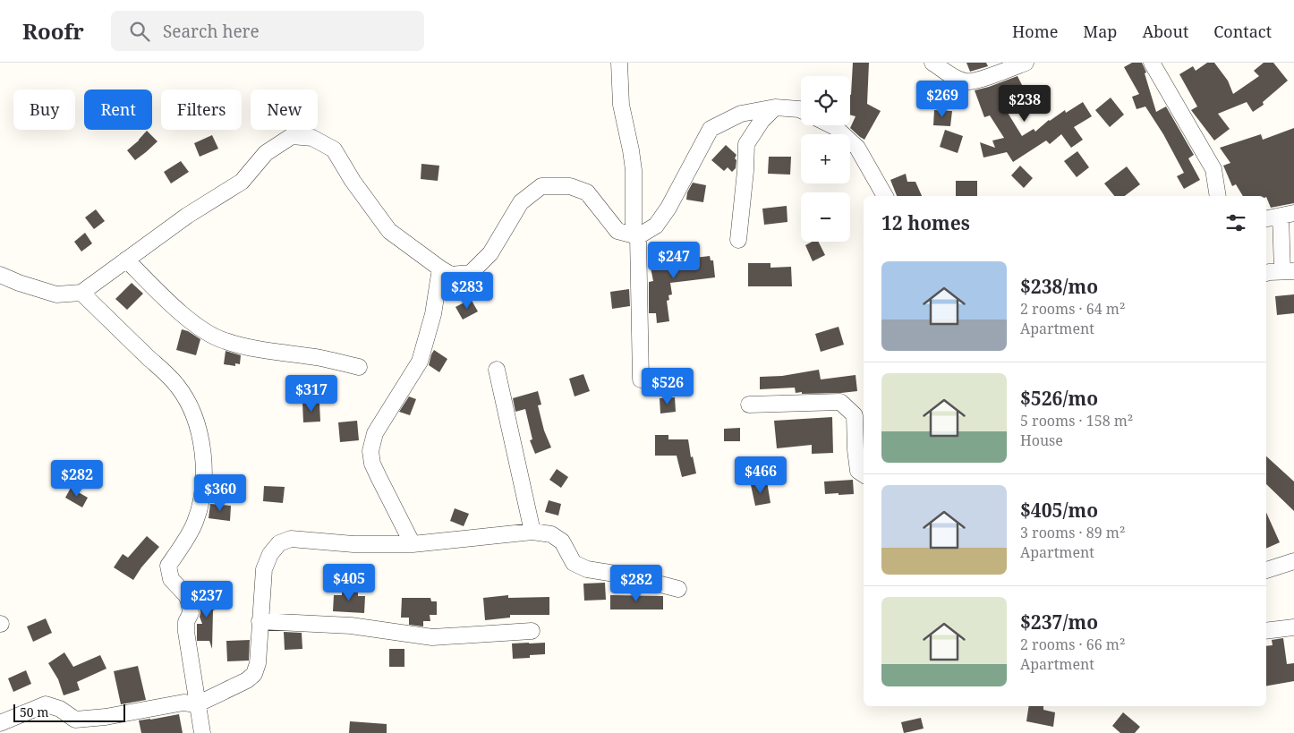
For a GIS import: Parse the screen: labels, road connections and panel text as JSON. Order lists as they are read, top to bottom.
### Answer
{
  "scale_bar": "50 m",
  "page": {
    "header": "Roofr",
    "search": "Search here",
    "nav": [
      "Home",
      "Map",
      "About",
      "Contact"
    ],
    "map_buttons": ["+", "−"],
    "price": [
      "$269",
      "$238",
      "$247",
      "$283",
      "$526",
      "$317",
      "$466",
      "$282",
      "$360",
      "$405",
      "$282",
      "$237"
    ],
    "chip": [
      "Buy",
      "Rent",
      "Filters",
      "New"
    ],
    "heading": "12 homes",
    "list": [
      {
        "name": "$238/mo",
        "note": "2 rooms · 64 m² · Apartment"
      },
      {
        "name": "$526/mo",
        "note": "5 rooms · 158 m² · House"
      },
      {
        "name": "$405/mo",
        "note": "3 rooms · 89 m² · Apartment"
      },
      {
        "name": "$237/mo",
        "note": "2 rooms · 66 m² · Apartment"
      }
    ],
    "scale": "50 m"
  }
}
